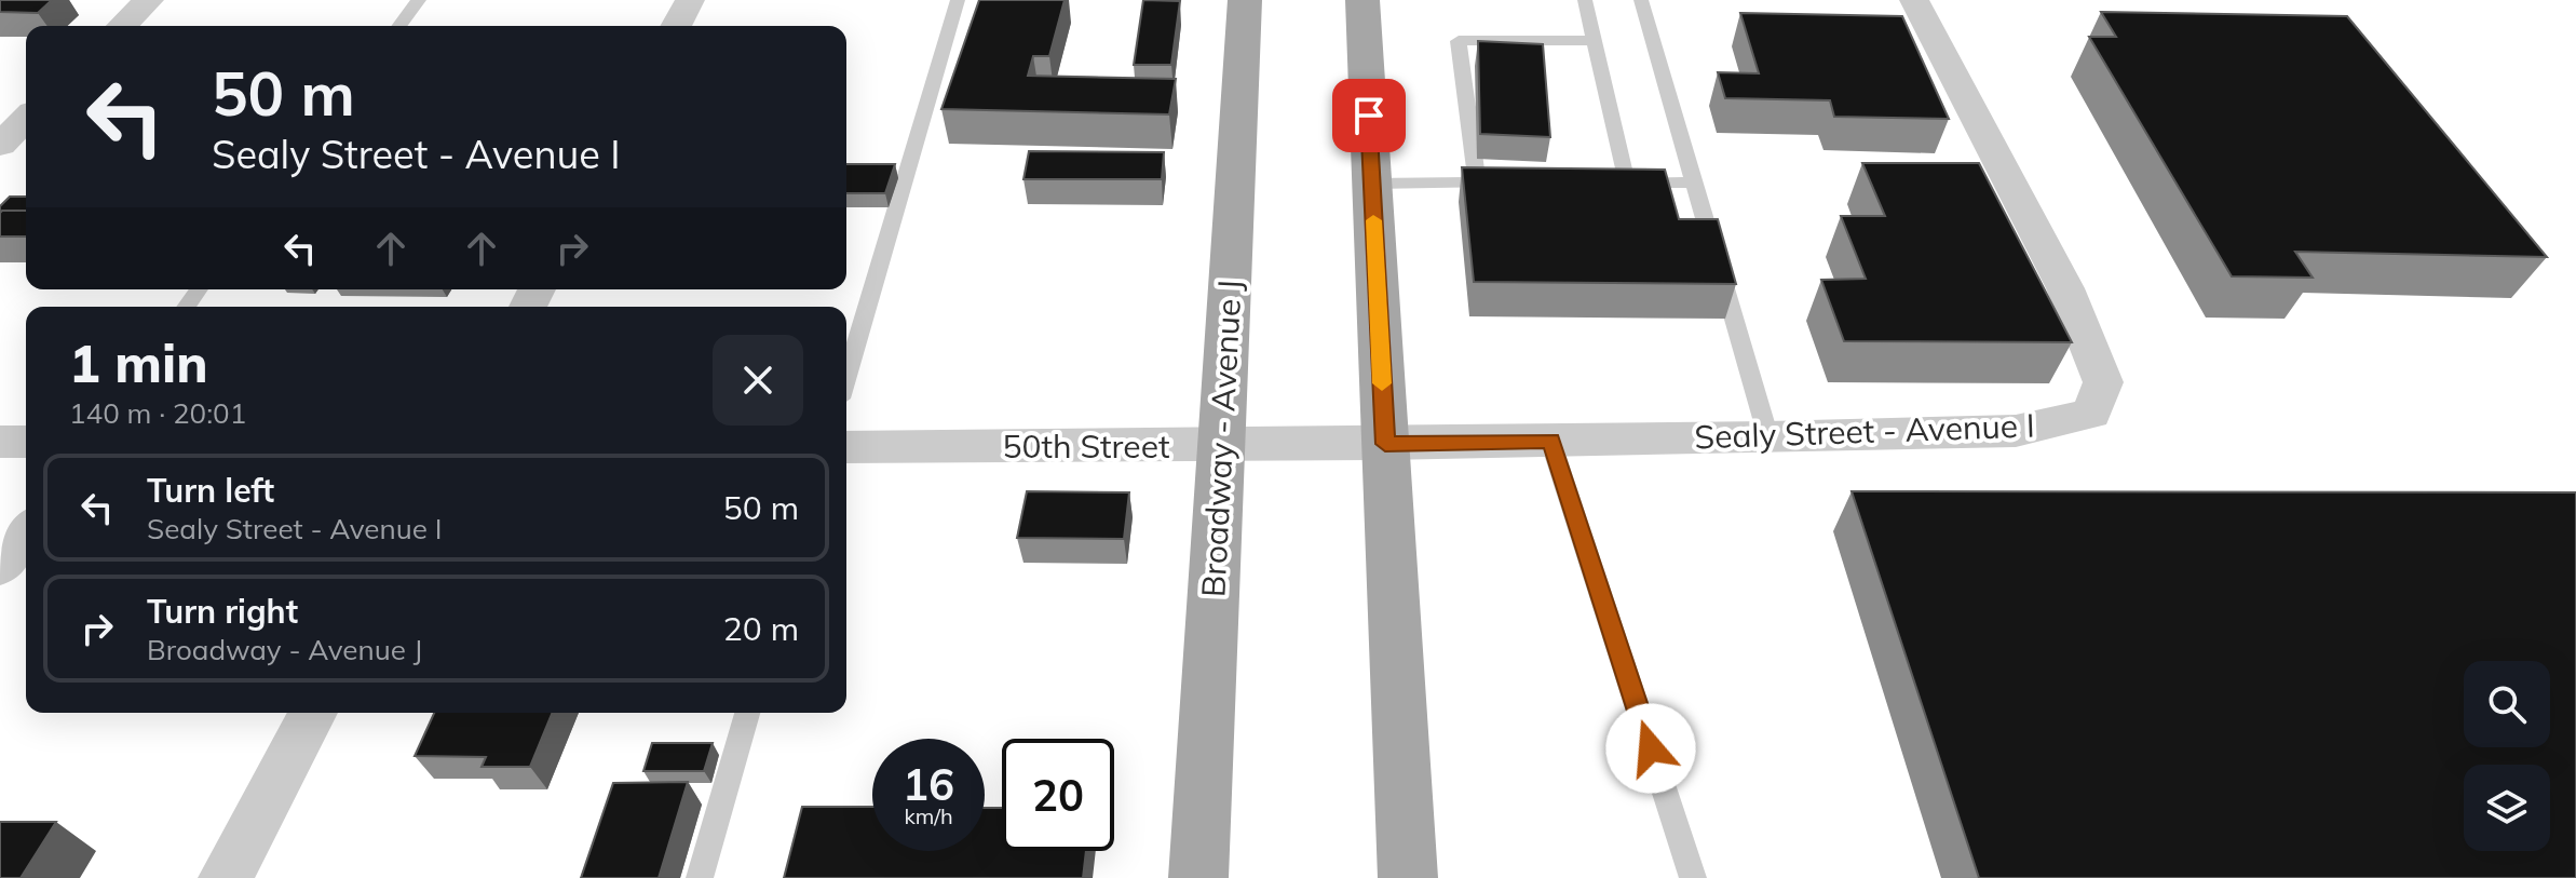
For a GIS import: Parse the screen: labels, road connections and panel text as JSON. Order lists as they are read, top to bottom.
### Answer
{
  "streets": {
    "main road": ["Broadway - Avenue J"],
    "street": ["Sealy Street - Avenue I", "50th Street"]
  },
  "crossings": [
    ["Sealy Street - Avenue I", "50th Street"],
    ["Broadway - Avenue J", "50th Street"]
  ],
  "page": {
    "turn": ["50 m", "Sealy Street - Avenue I"],
    "heading": ["1 min", "140 m · 20:01"],
    "list": [
      {
        "name": "Turn left",
        "note": "Sealy Street - Avenue I",
        "value": "50 m"
      },
      {
        "name": "Turn right",
        "note": "Broadway - Avenue J",
        "value": "20 m"
      }
    ],
    "speed": "16 km/h",
    "limit": "20"
  }
}
